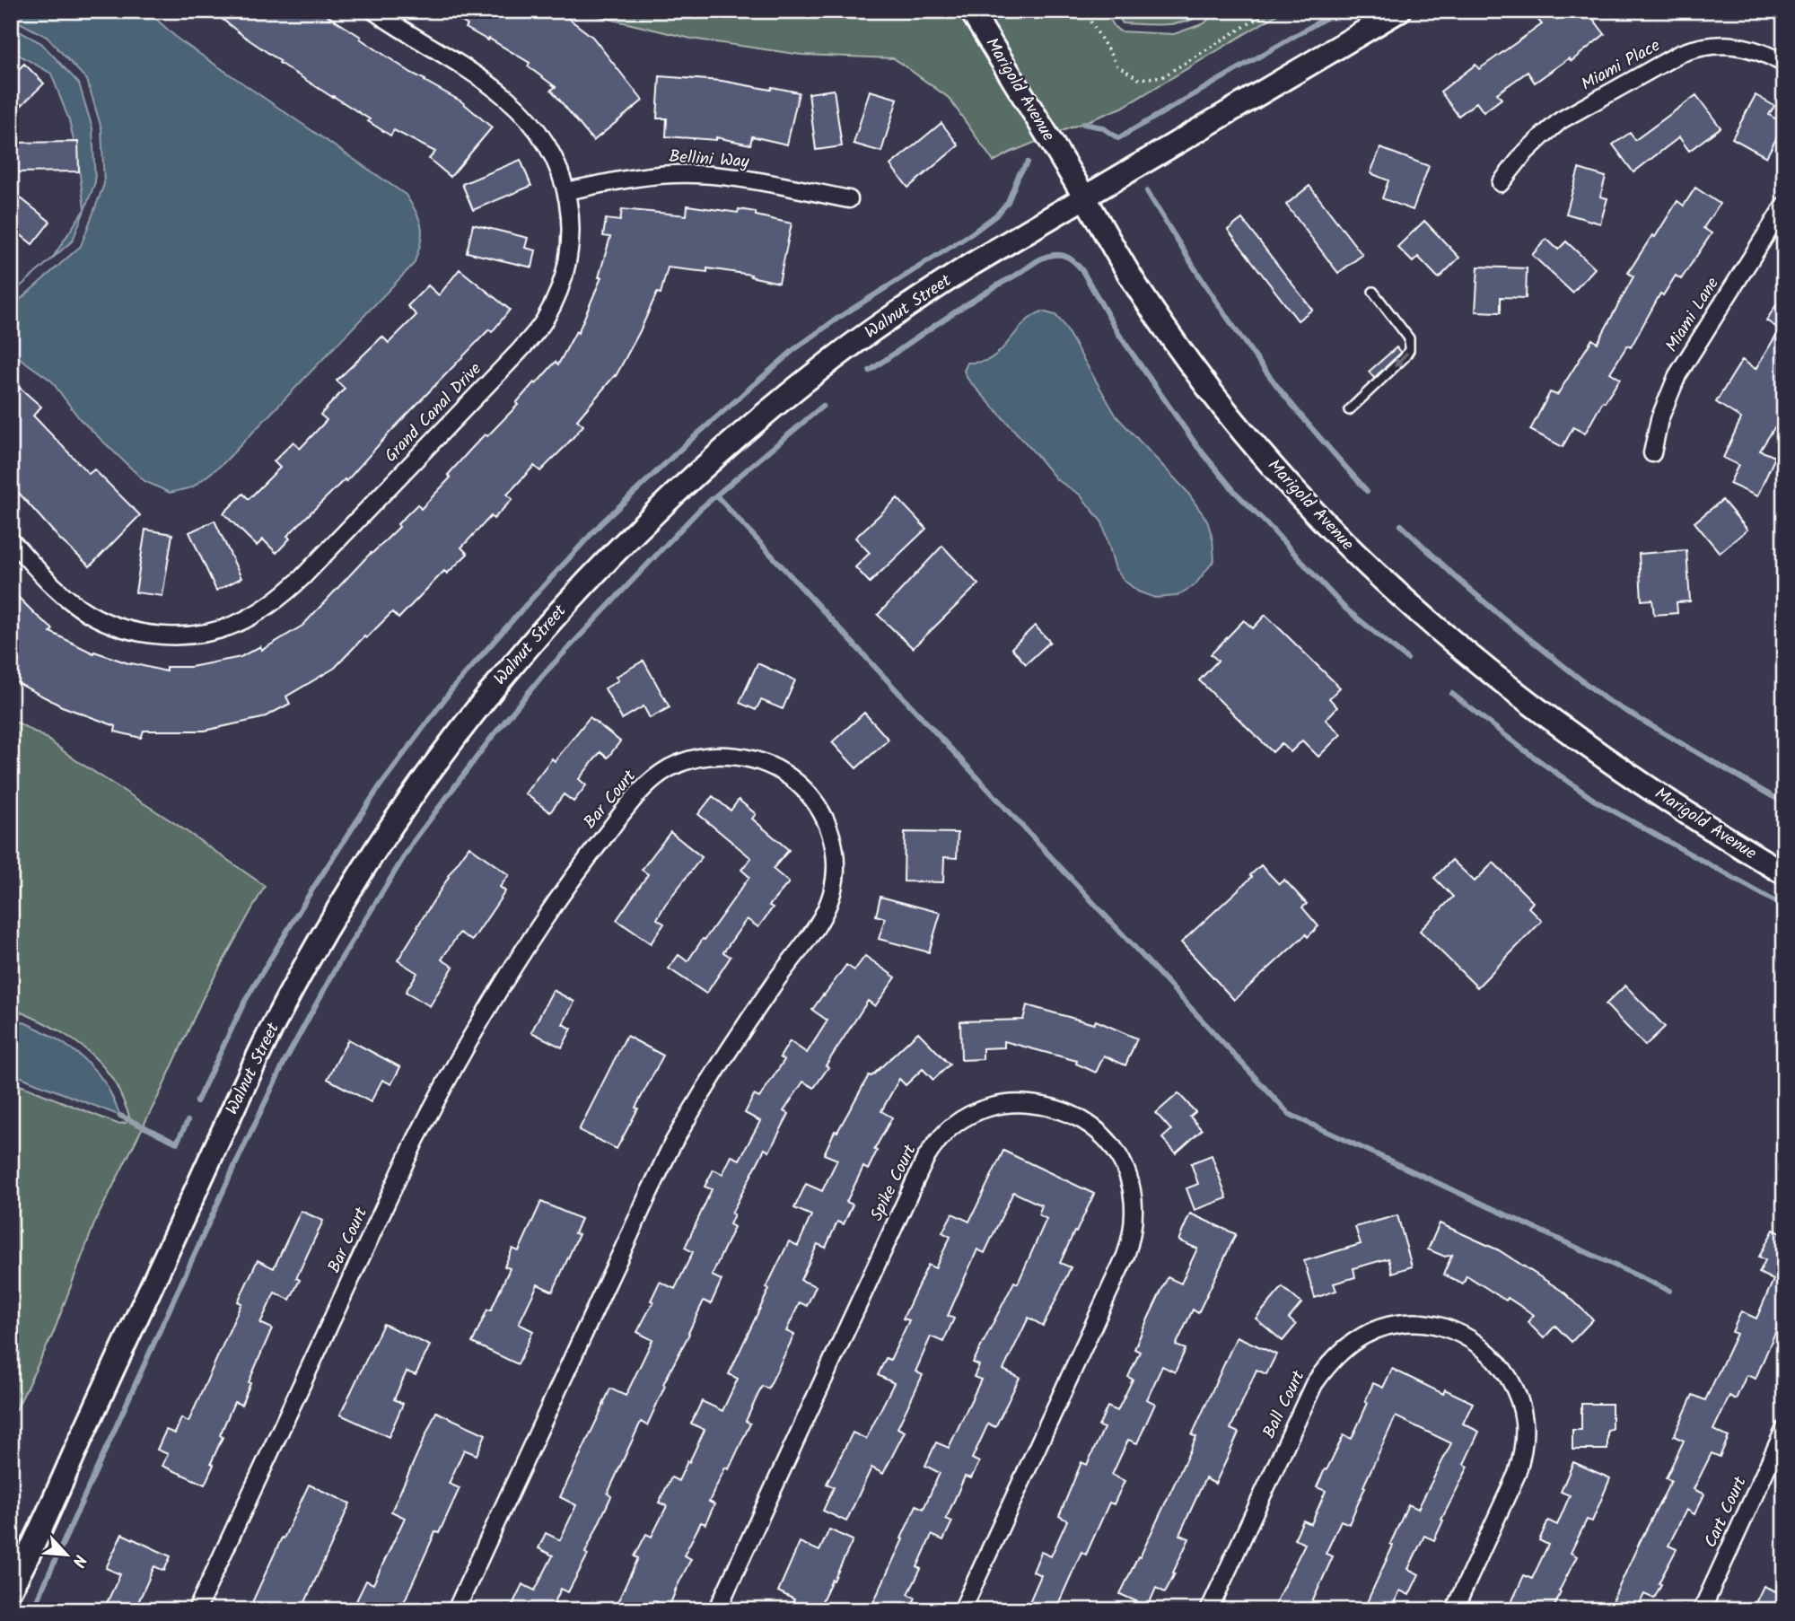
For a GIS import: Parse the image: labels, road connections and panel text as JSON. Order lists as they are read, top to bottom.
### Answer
{
  "streets": {
    "street": [
      "Miami Place",
      "Marigold Avenue",
      "Bellini Way",
      "Walnut Street",
      "Miami Lane",
      "Grand Canal Drive",
      "Bar Court",
      "Spike Court",
      "Ball Court",
      "Cart Court"
    ]
  },
  "crossings": [
    ["Marigold Avenue", "Walnut Street"],
    ["Bellini Way", "Grand Canal Drive"]
  ],
  "north": "bottom right"
}
